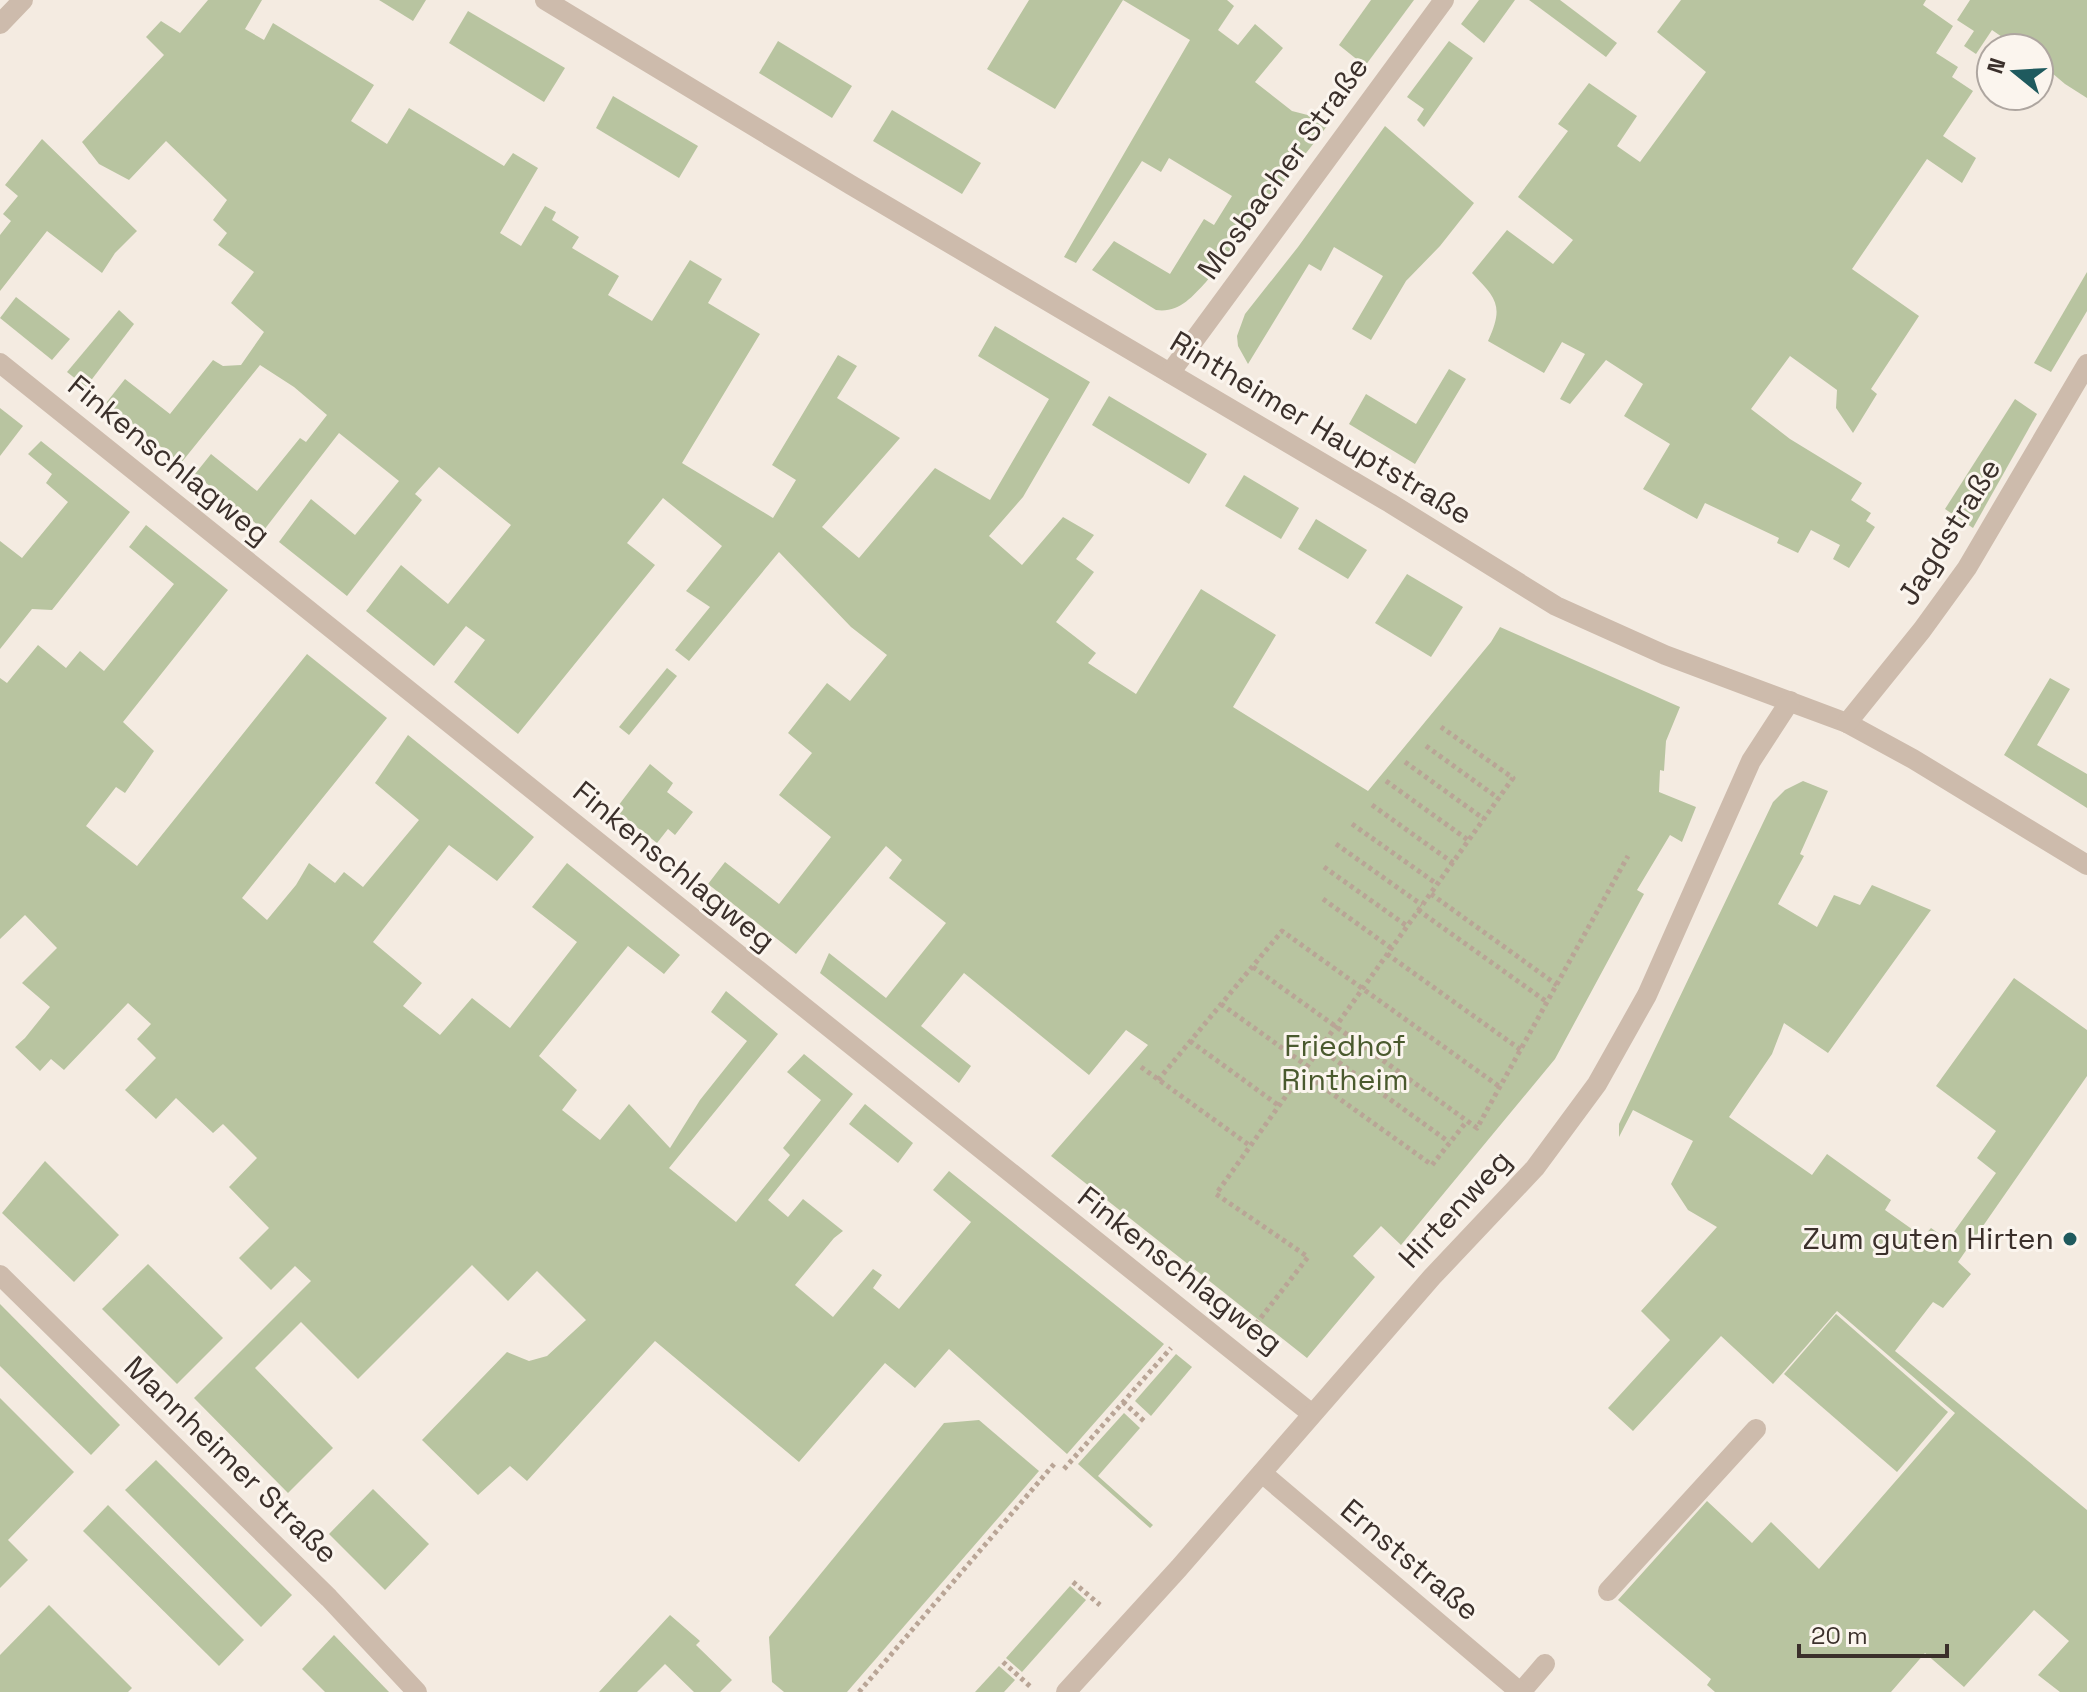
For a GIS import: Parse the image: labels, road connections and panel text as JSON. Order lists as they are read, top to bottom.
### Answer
{
  "streets": {
    "street": [
      "Mosbacher Straße",
      "Rintheimer Hauptstraße",
      "Finkenschlagweg",
      "Jagdstraße",
      "Hirtenweg",
      "Mannheimer Straße",
      "Ernststraße"
    ]
  },
  "crossings": [
    ["Mosbacher Straße", "Rintheimer Hauptstraße"],
    ["Rintheimer Hauptstraße", "Jagdstraße"],
    ["Rintheimer Hauptstraße", "Hirtenweg"],
    ["Finkenschlagweg", "Hirtenweg"],
    ["Hirtenweg", "Ernststraße"]
  ],
  "parks": ["Friedhof Rintheim"],
  "places": ["Zum guten Hirten"],
  "scale_bar": "20 m",
  "north": "left"
}
